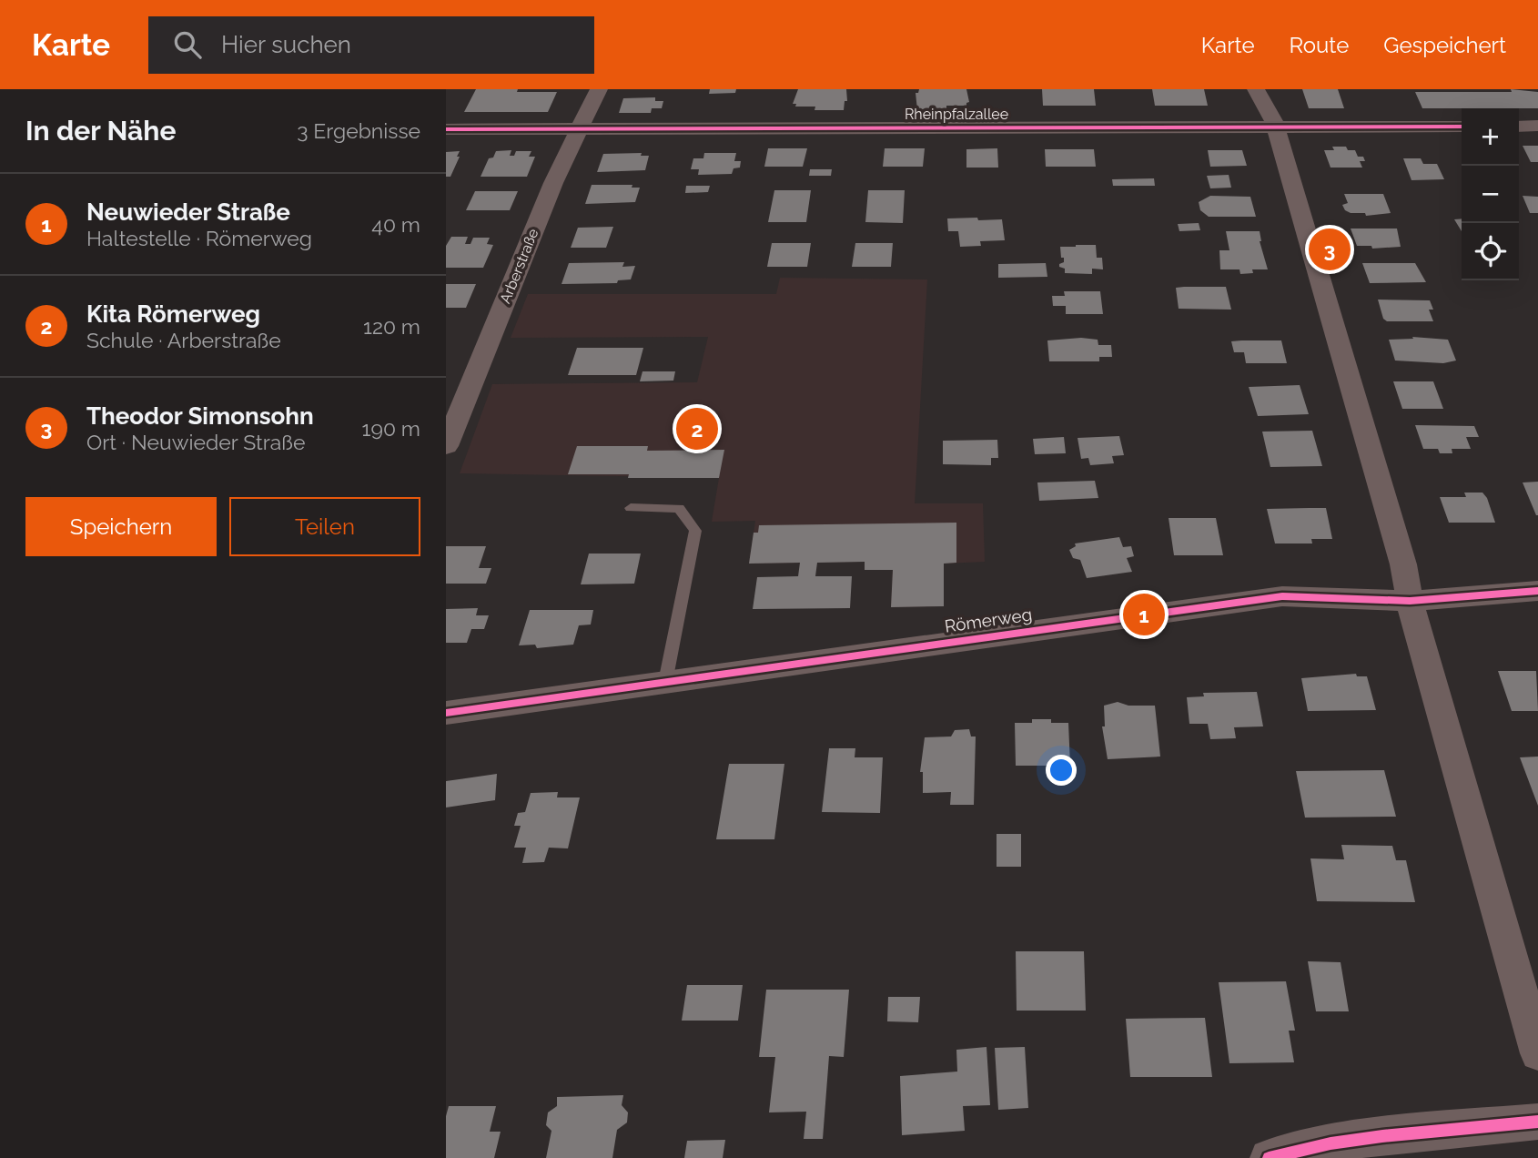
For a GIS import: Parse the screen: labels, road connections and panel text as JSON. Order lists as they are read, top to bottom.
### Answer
{
  "streets": {
    "street": ["Rheinpfalzallee", "Arberstraße", "Römerweg"]
  },
  "crossings": [
    ["Rheinpfalzallee", "Arberstraße"]
  ],
  "page": {
    "header": "Karte",
    "search": "Hier suchen",
    "nav": ["Karte", "Route", "Gespeichert"],
    "heading": ["In der Nähe", "3 Ergebnisse"],
    "map_buttons": ["+", "−"],
    "list": [
      {
        "mark": "1",
        "name": "Neuwieder Straße",
        "note": "Haltestelle · Römerweg",
        "value": "40 m"
      },
      {
        "mark": "2",
        "name": "Kita Römerweg",
        "note": "Schule · Arberstraße",
        "value": "120 m"
      },
      {
        "mark": "3",
        "name": "Theodor Simonsohn",
        "note": "Ort · Neuwieder Straße",
        "value": "190 m"
      }
    ],
    "pins": ["3", "2", "1"],
    "buttons": ["Speichern", "Teilen"]
  }
}
